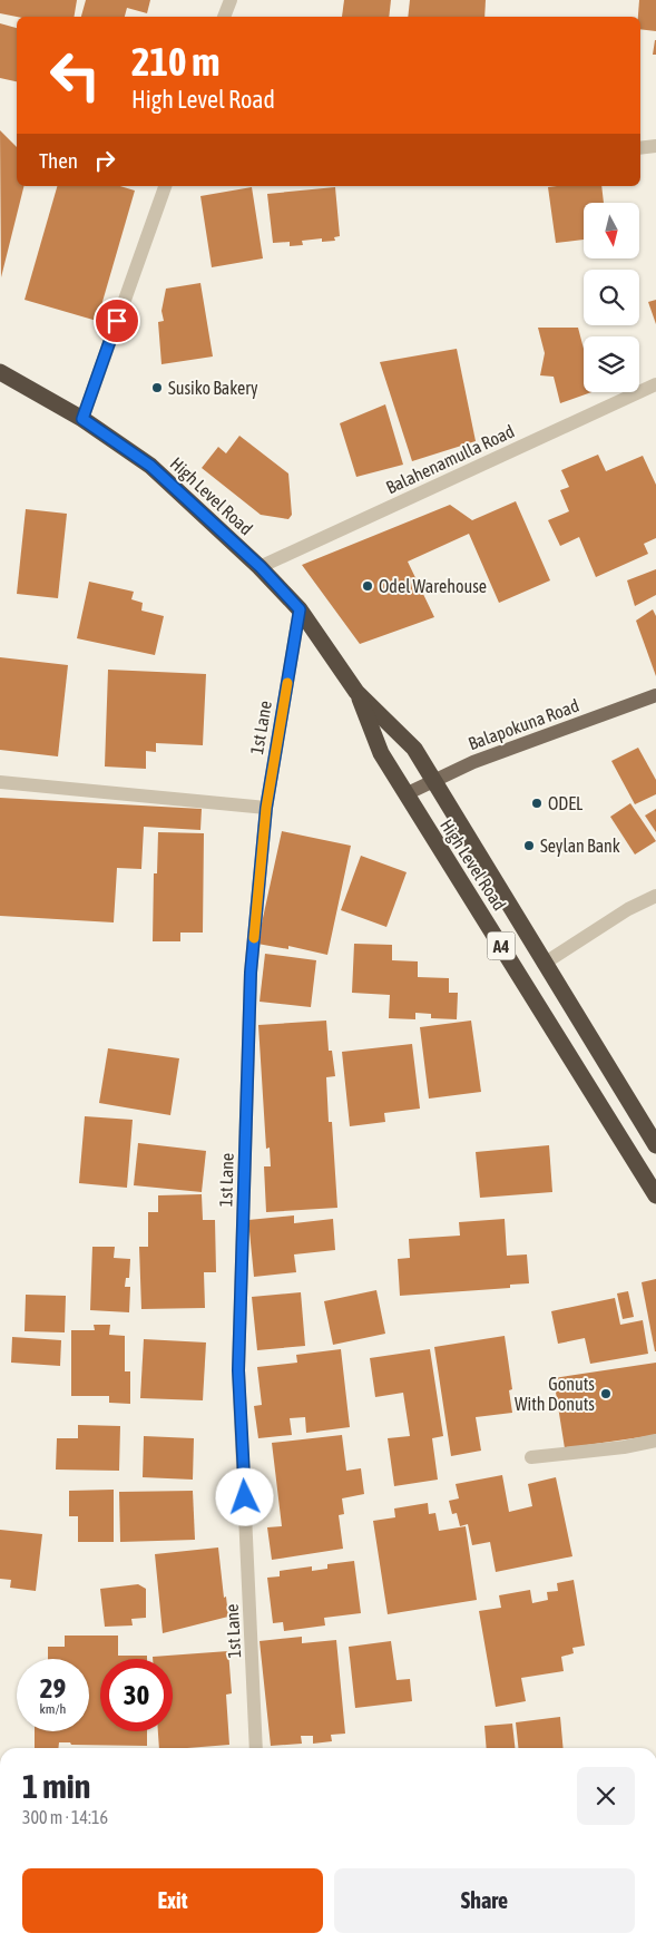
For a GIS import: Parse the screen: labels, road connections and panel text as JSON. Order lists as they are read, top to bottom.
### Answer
{
  "streets": {
    "highway": ["High Level Road", "A4"],
    "main road": ["Balapokuna Road"],
    "street": ["Balahenamulla Road", "1st Lane"]
  },
  "crossings": [
    ["Balahenamulla Road", "High Level Road"],
    ["High Level Road", "Balapokuna Road"],
    ["High Level Road", "1st Lane"]
  ],
  "places": [
    "Susiko Bakery",
    "Odel Warehouse",
    "ODEL",
    "Seylan Bank",
    "Gonuts With Donuts"
  ],
  "north": "bottom",
  "page": {
    "turn": ["210 m", "High Level Road"],
    "then": "Then",
    "speed": "29 km/h",
    "limit": "30",
    "heading": ["1 min", "300 m · 14:16"],
    "buttons": ["Exit", "Share"]
  }
}
